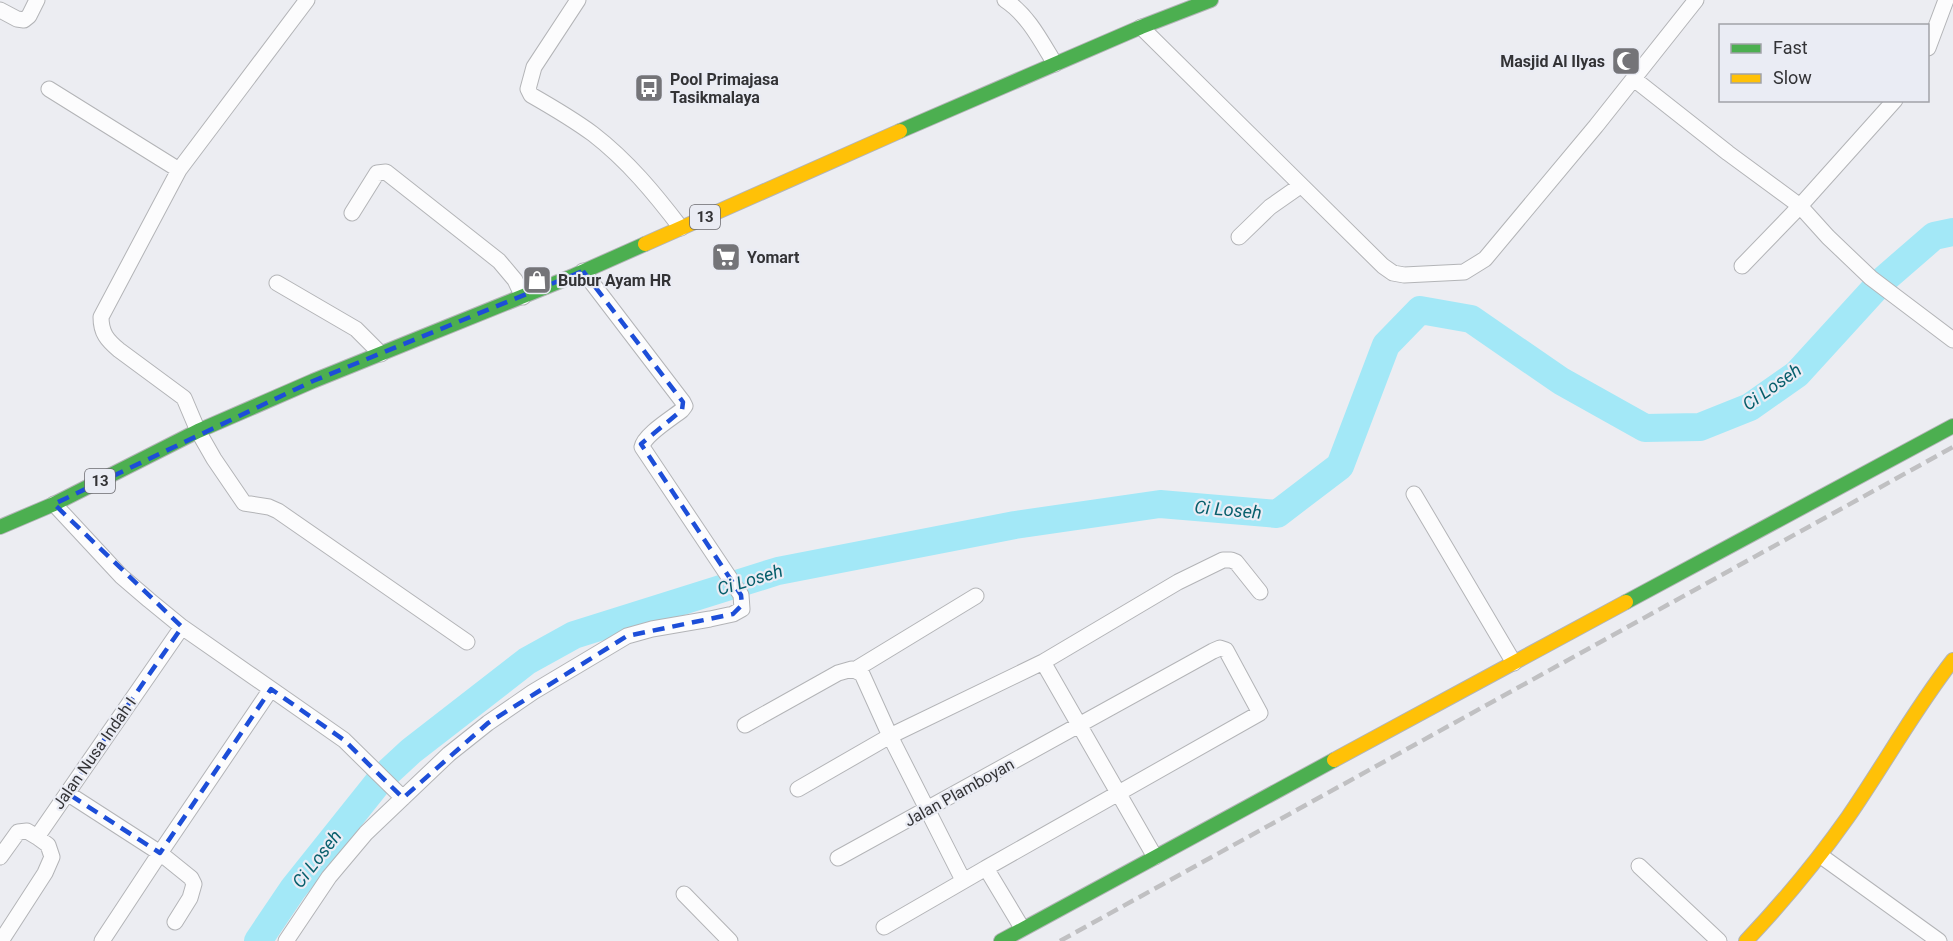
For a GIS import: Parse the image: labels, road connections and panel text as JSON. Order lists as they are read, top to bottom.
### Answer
{
  "streets": {
    "main road": ["13"],
    "street": ["Jalan Nusa Indah I", "Jalan Plamboyan"]
  },
  "water": ["Ci Loseh"],
  "places": {
    "mosque": ["Masjid Al Ilyas"],
    "bus stop": ["Pool Primajasa Tasikmalaya"],
    "supermarket": ["Yomart"],
    "shop": ["Bubur Ayam HR"]
  },
  "legend": ["Fast", "Slow"]
}
